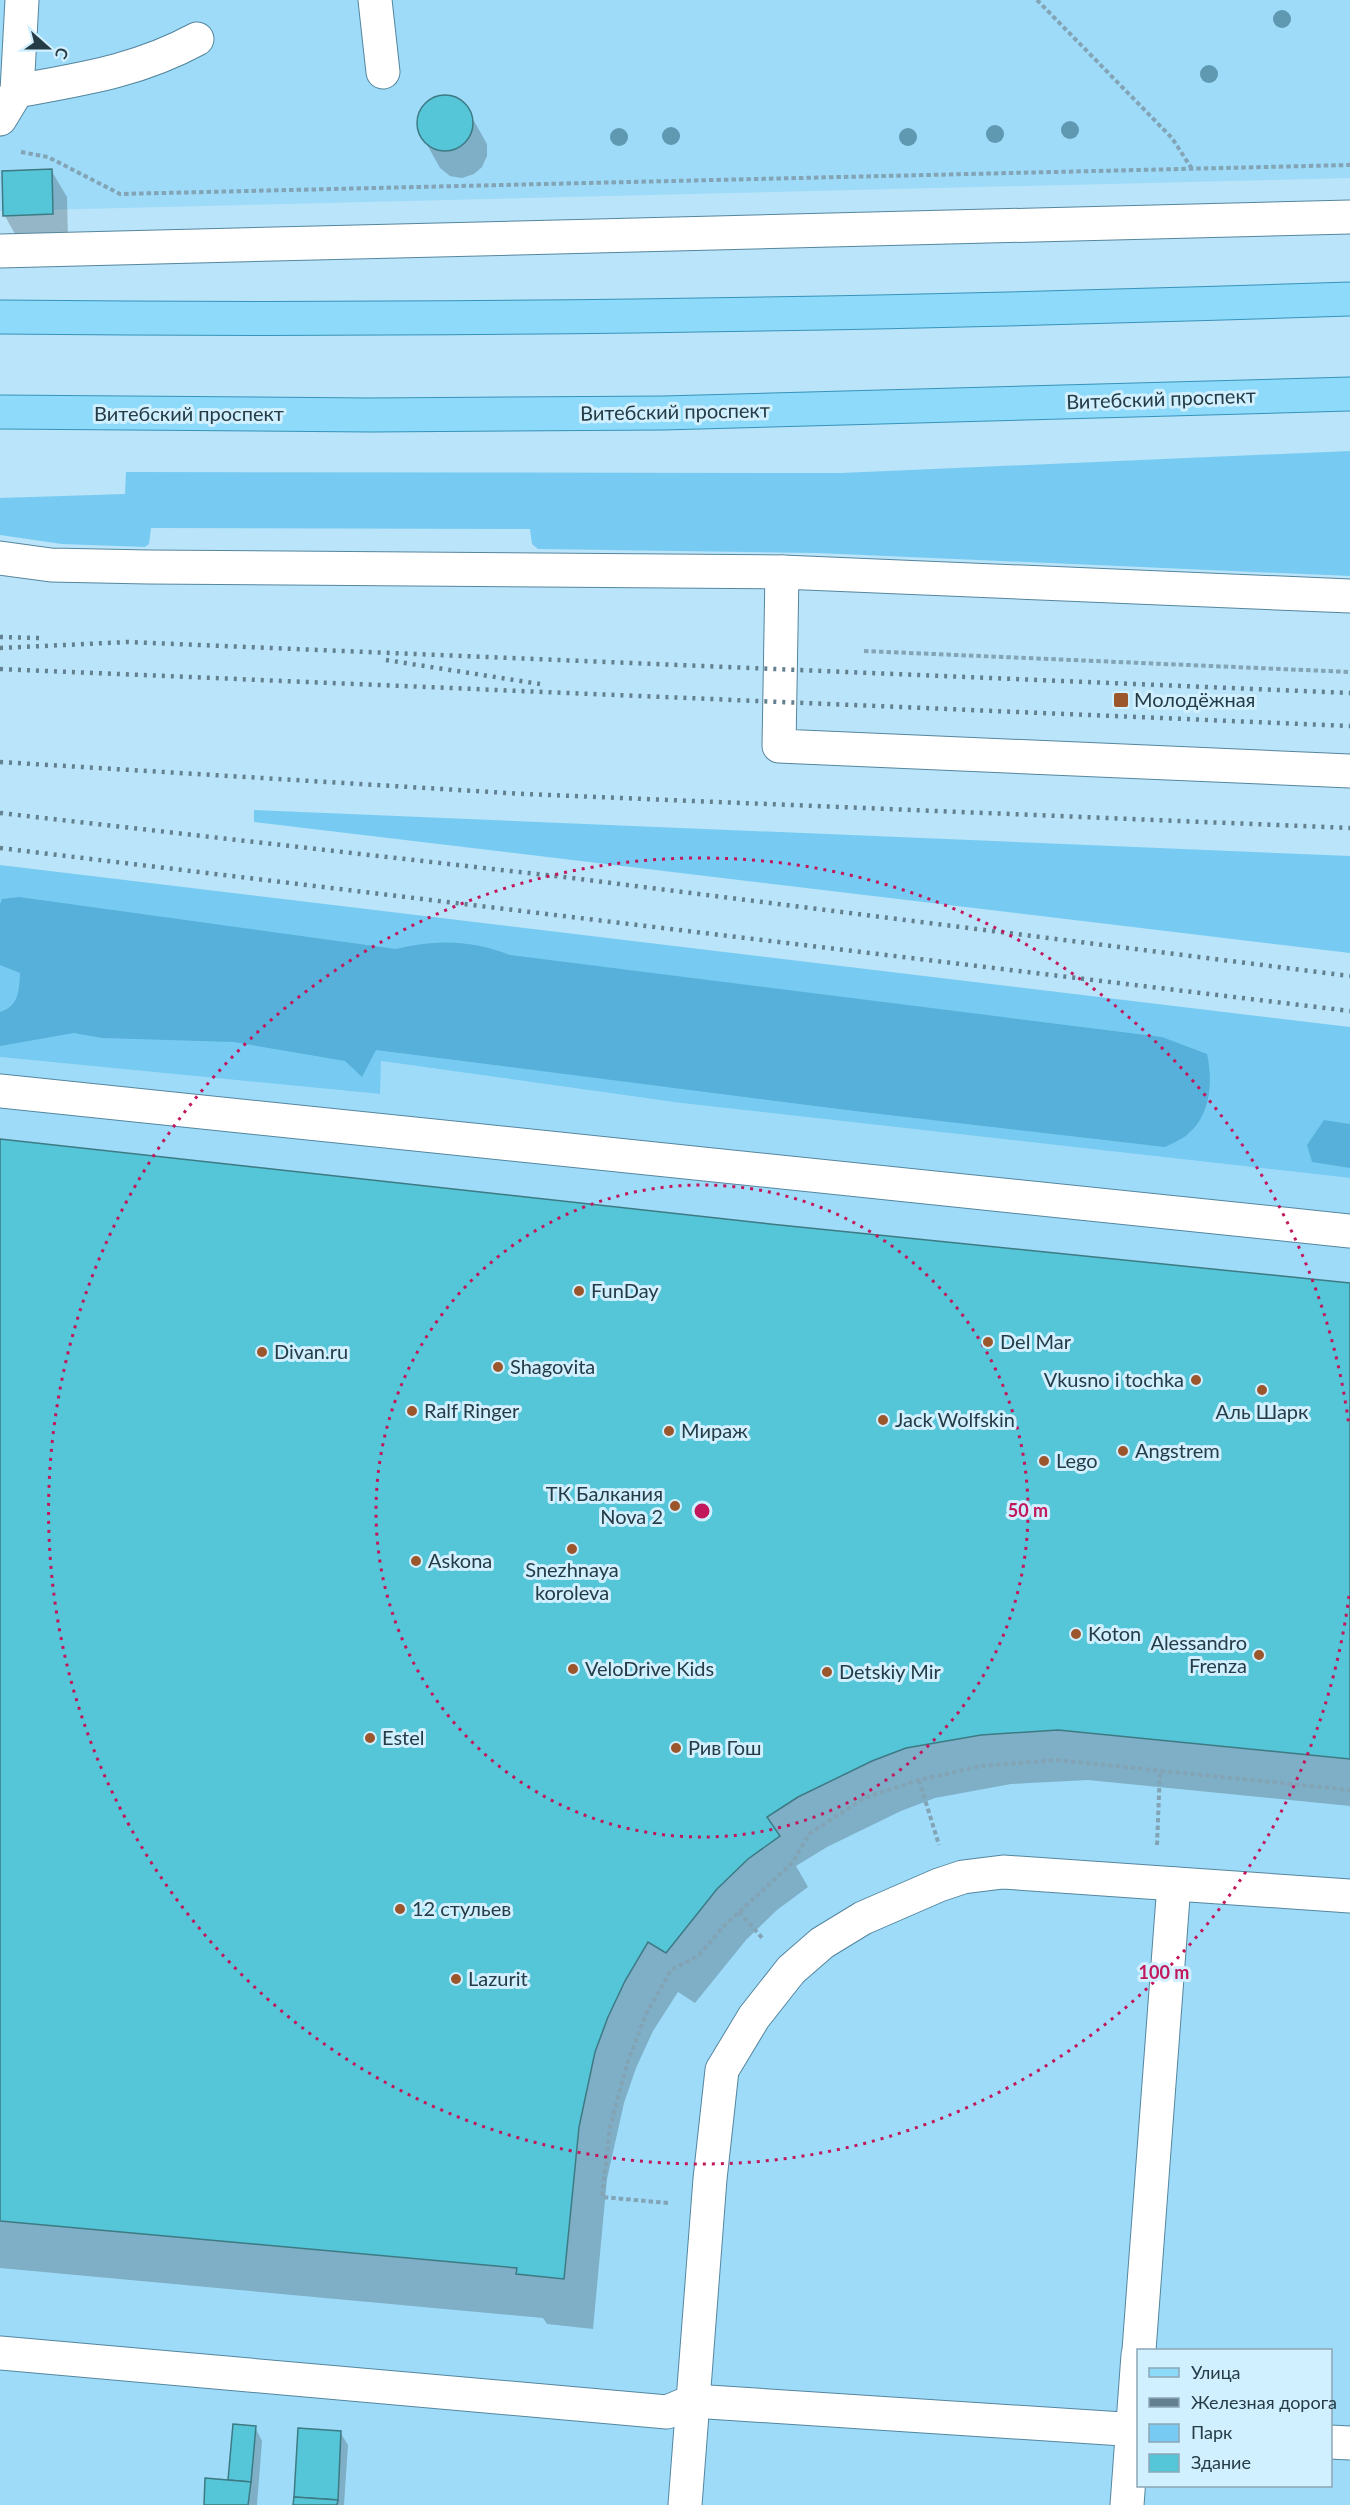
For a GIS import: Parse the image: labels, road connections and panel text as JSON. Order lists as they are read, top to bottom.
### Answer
{
  "streets": {
    "main road": ["Витебский проспект"]
  },
  "places": {
    "transit": ["Молодёжная"],
    "other": [
      "FunDay",
      "Del Mar",
      "Divan.ru",
      "Shagovita",
      "Vkusno i tochka",
      "Аль Шарк",
      "Ralf Ringer",
      "Jack Wolfskin",
      "Мираж",
      "Angstrem",
      "Lego",
      "ТК Балкания Nova 2",
      "Snezhnaya koroleva",
      "Askona",
      "Koton",
      "Alessandro Frenza",
      "VeloDrive Kids",
      "Detskiy Mir",
      "Estel",
      "Рив Гош",
      "12 стульев",
      "Lazurit"
    ]
  },
  "legend": [
    "Улица",
    "Железная дорога",
    "Парк",
    "Здание"
  ],
  "north": "right",
  "rings": ["50 m", "100 m"]
}
